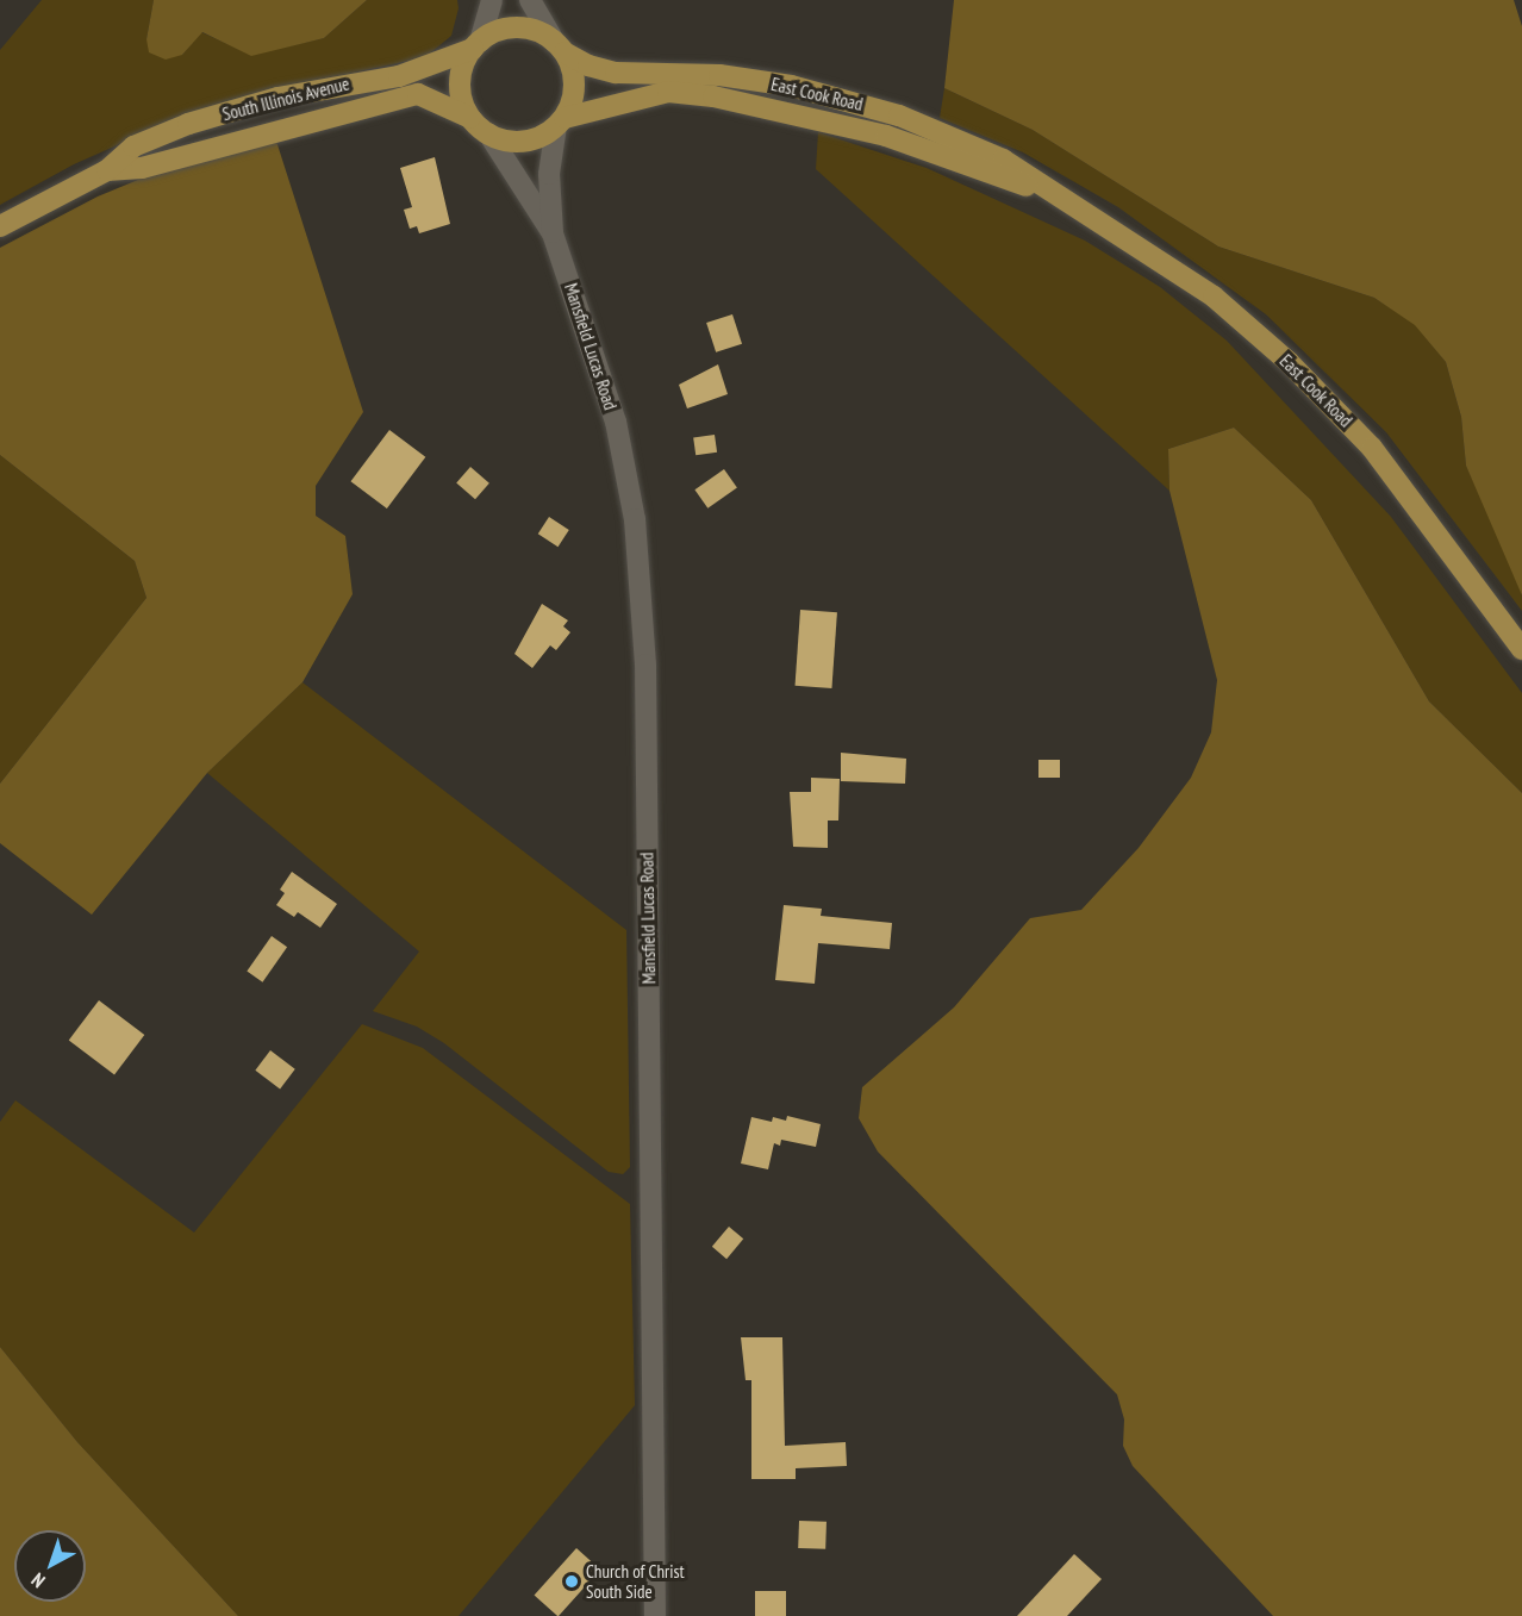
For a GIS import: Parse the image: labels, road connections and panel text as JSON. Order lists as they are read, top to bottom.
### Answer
{
  "streets": {
    "main road": ["East Cook Road", "South Illinois Avenue"],
    "street": ["Mansfield Lucas Road"]
  },
  "crossings": [
    ["East Cook Road", "South Illinois Avenue"],
    ["East Cook Road", "Mansfield Lucas Road"],
    ["South Illinois Avenue", "Mansfield Lucas Road"]
  ],
  "places": ["Church of Christ South Side"],
  "north": "bottom left"
}
